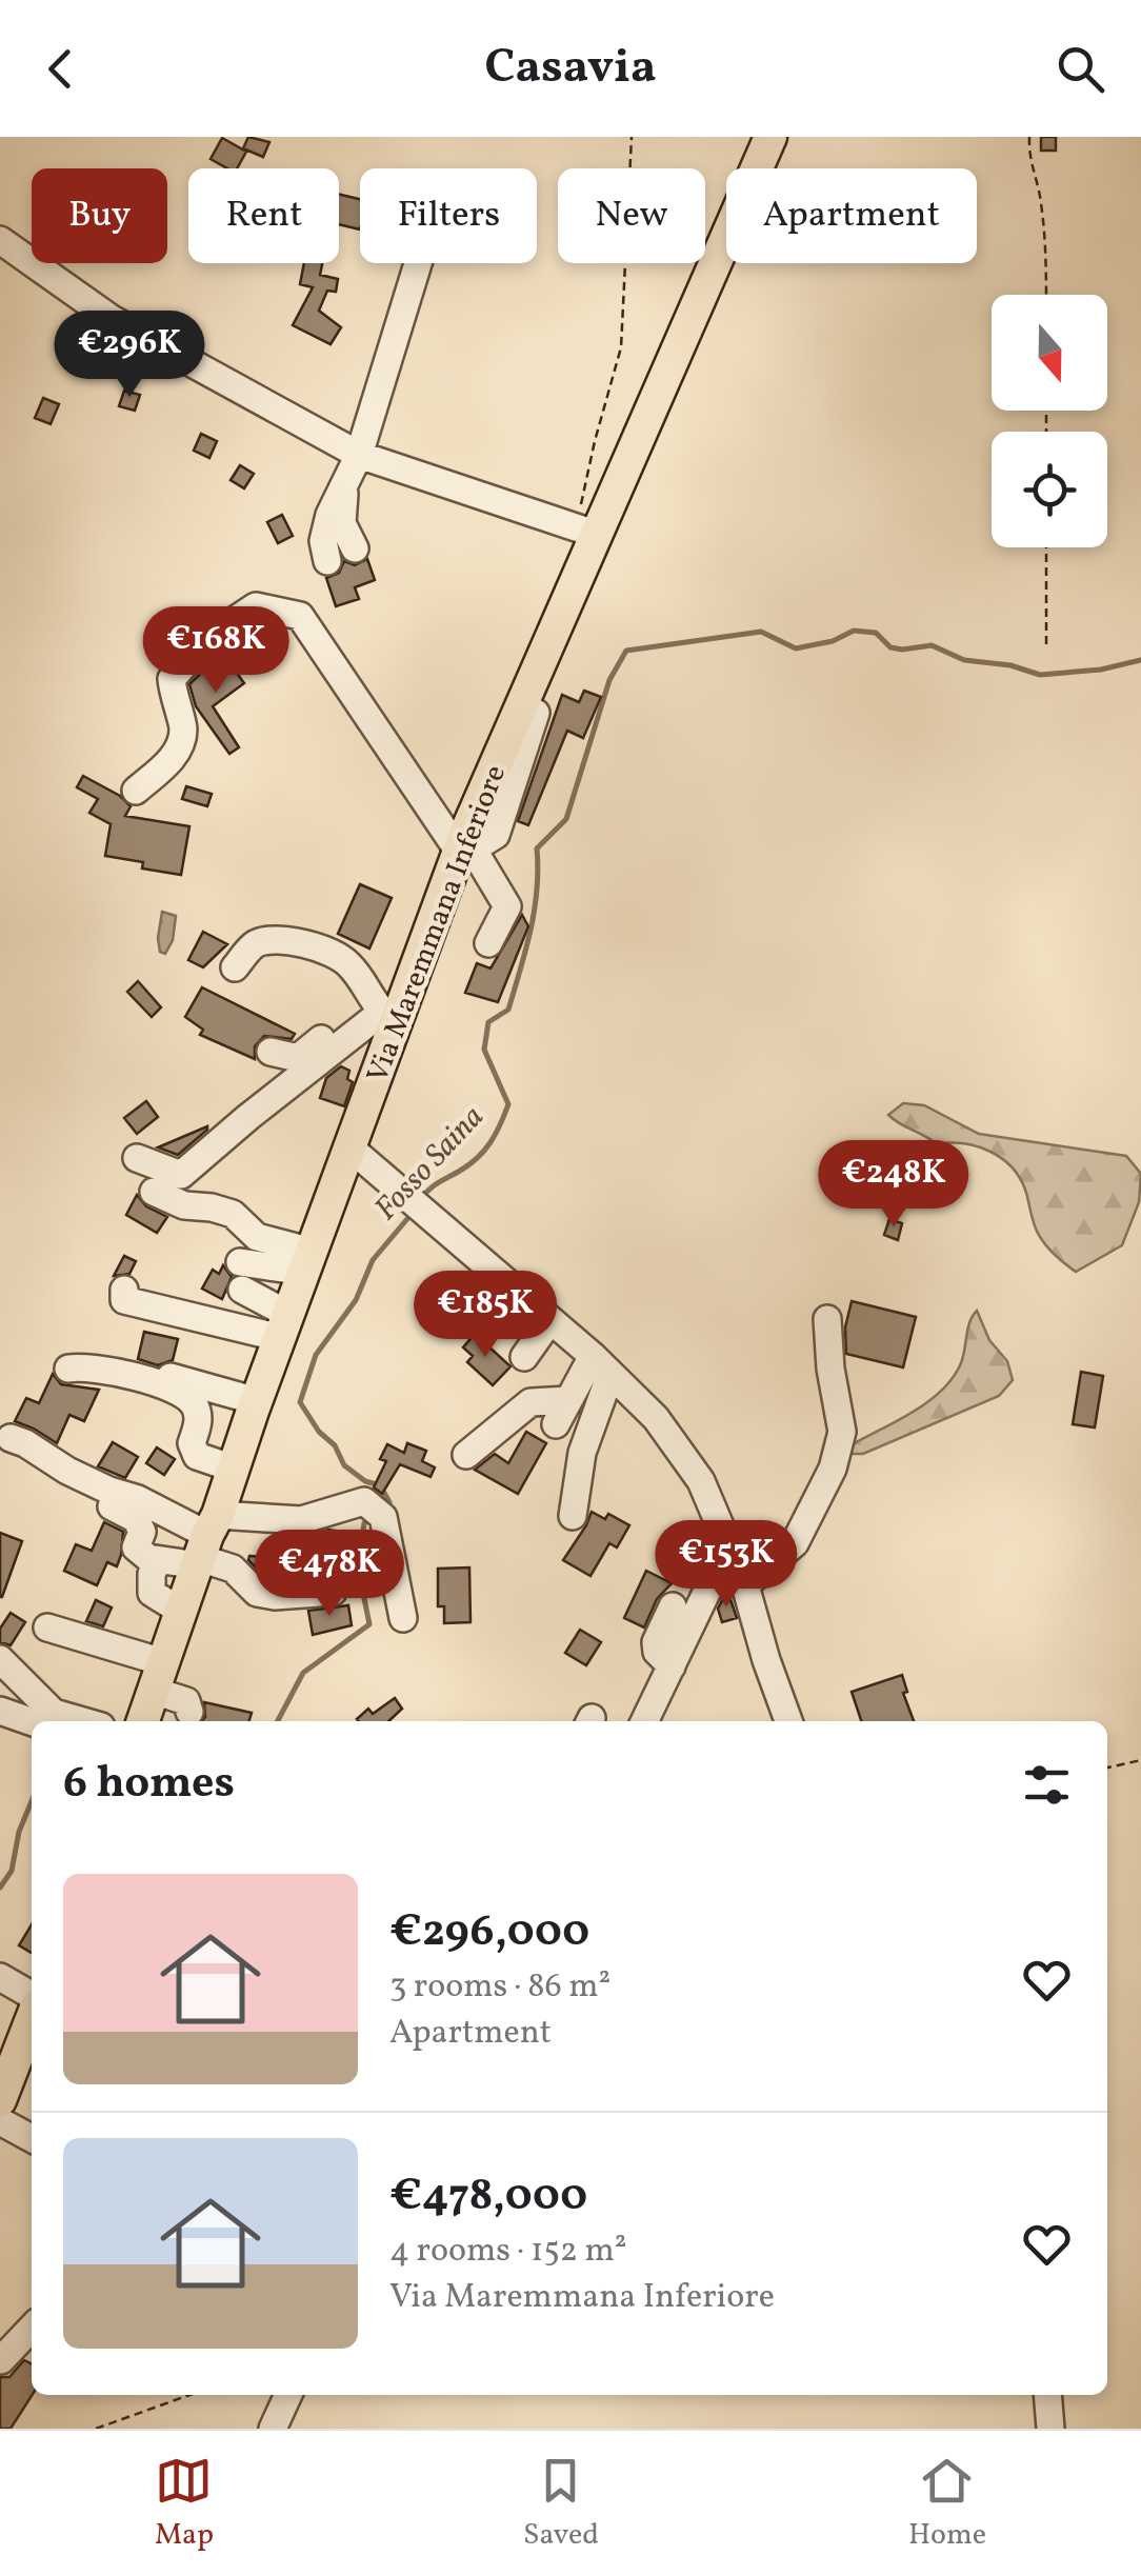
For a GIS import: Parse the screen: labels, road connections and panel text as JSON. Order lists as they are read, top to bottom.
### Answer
{
  "streets": {
    "main road": ["Via Maremmana Inferiore"]
  },
  "water": ["Fosso Saina"],
  "north": "bottom",
  "page": {
    "header": "Casavia",
    "chip": [
      "Buy",
      "Rent",
      "Filters",
      "New",
      "Apartment"
    ],
    "price": [
      "€296K",
      "€168K",
      "€248K",
      "€185K",
      "€153K",
      "€478K"
    ],
    "heading": "6 homes",
    "list": [
      {
        "name": "€296,000",
        "note": "3 rooms · 86 m² · Apartment"
      },
      {
        "name": "€478,000",
        "note": "4 rooms · 152 m² · Via Maremmana Inferiore"
      }
    ],
    "tabs": ["Map", "Saved", "Home"]
  }
}
